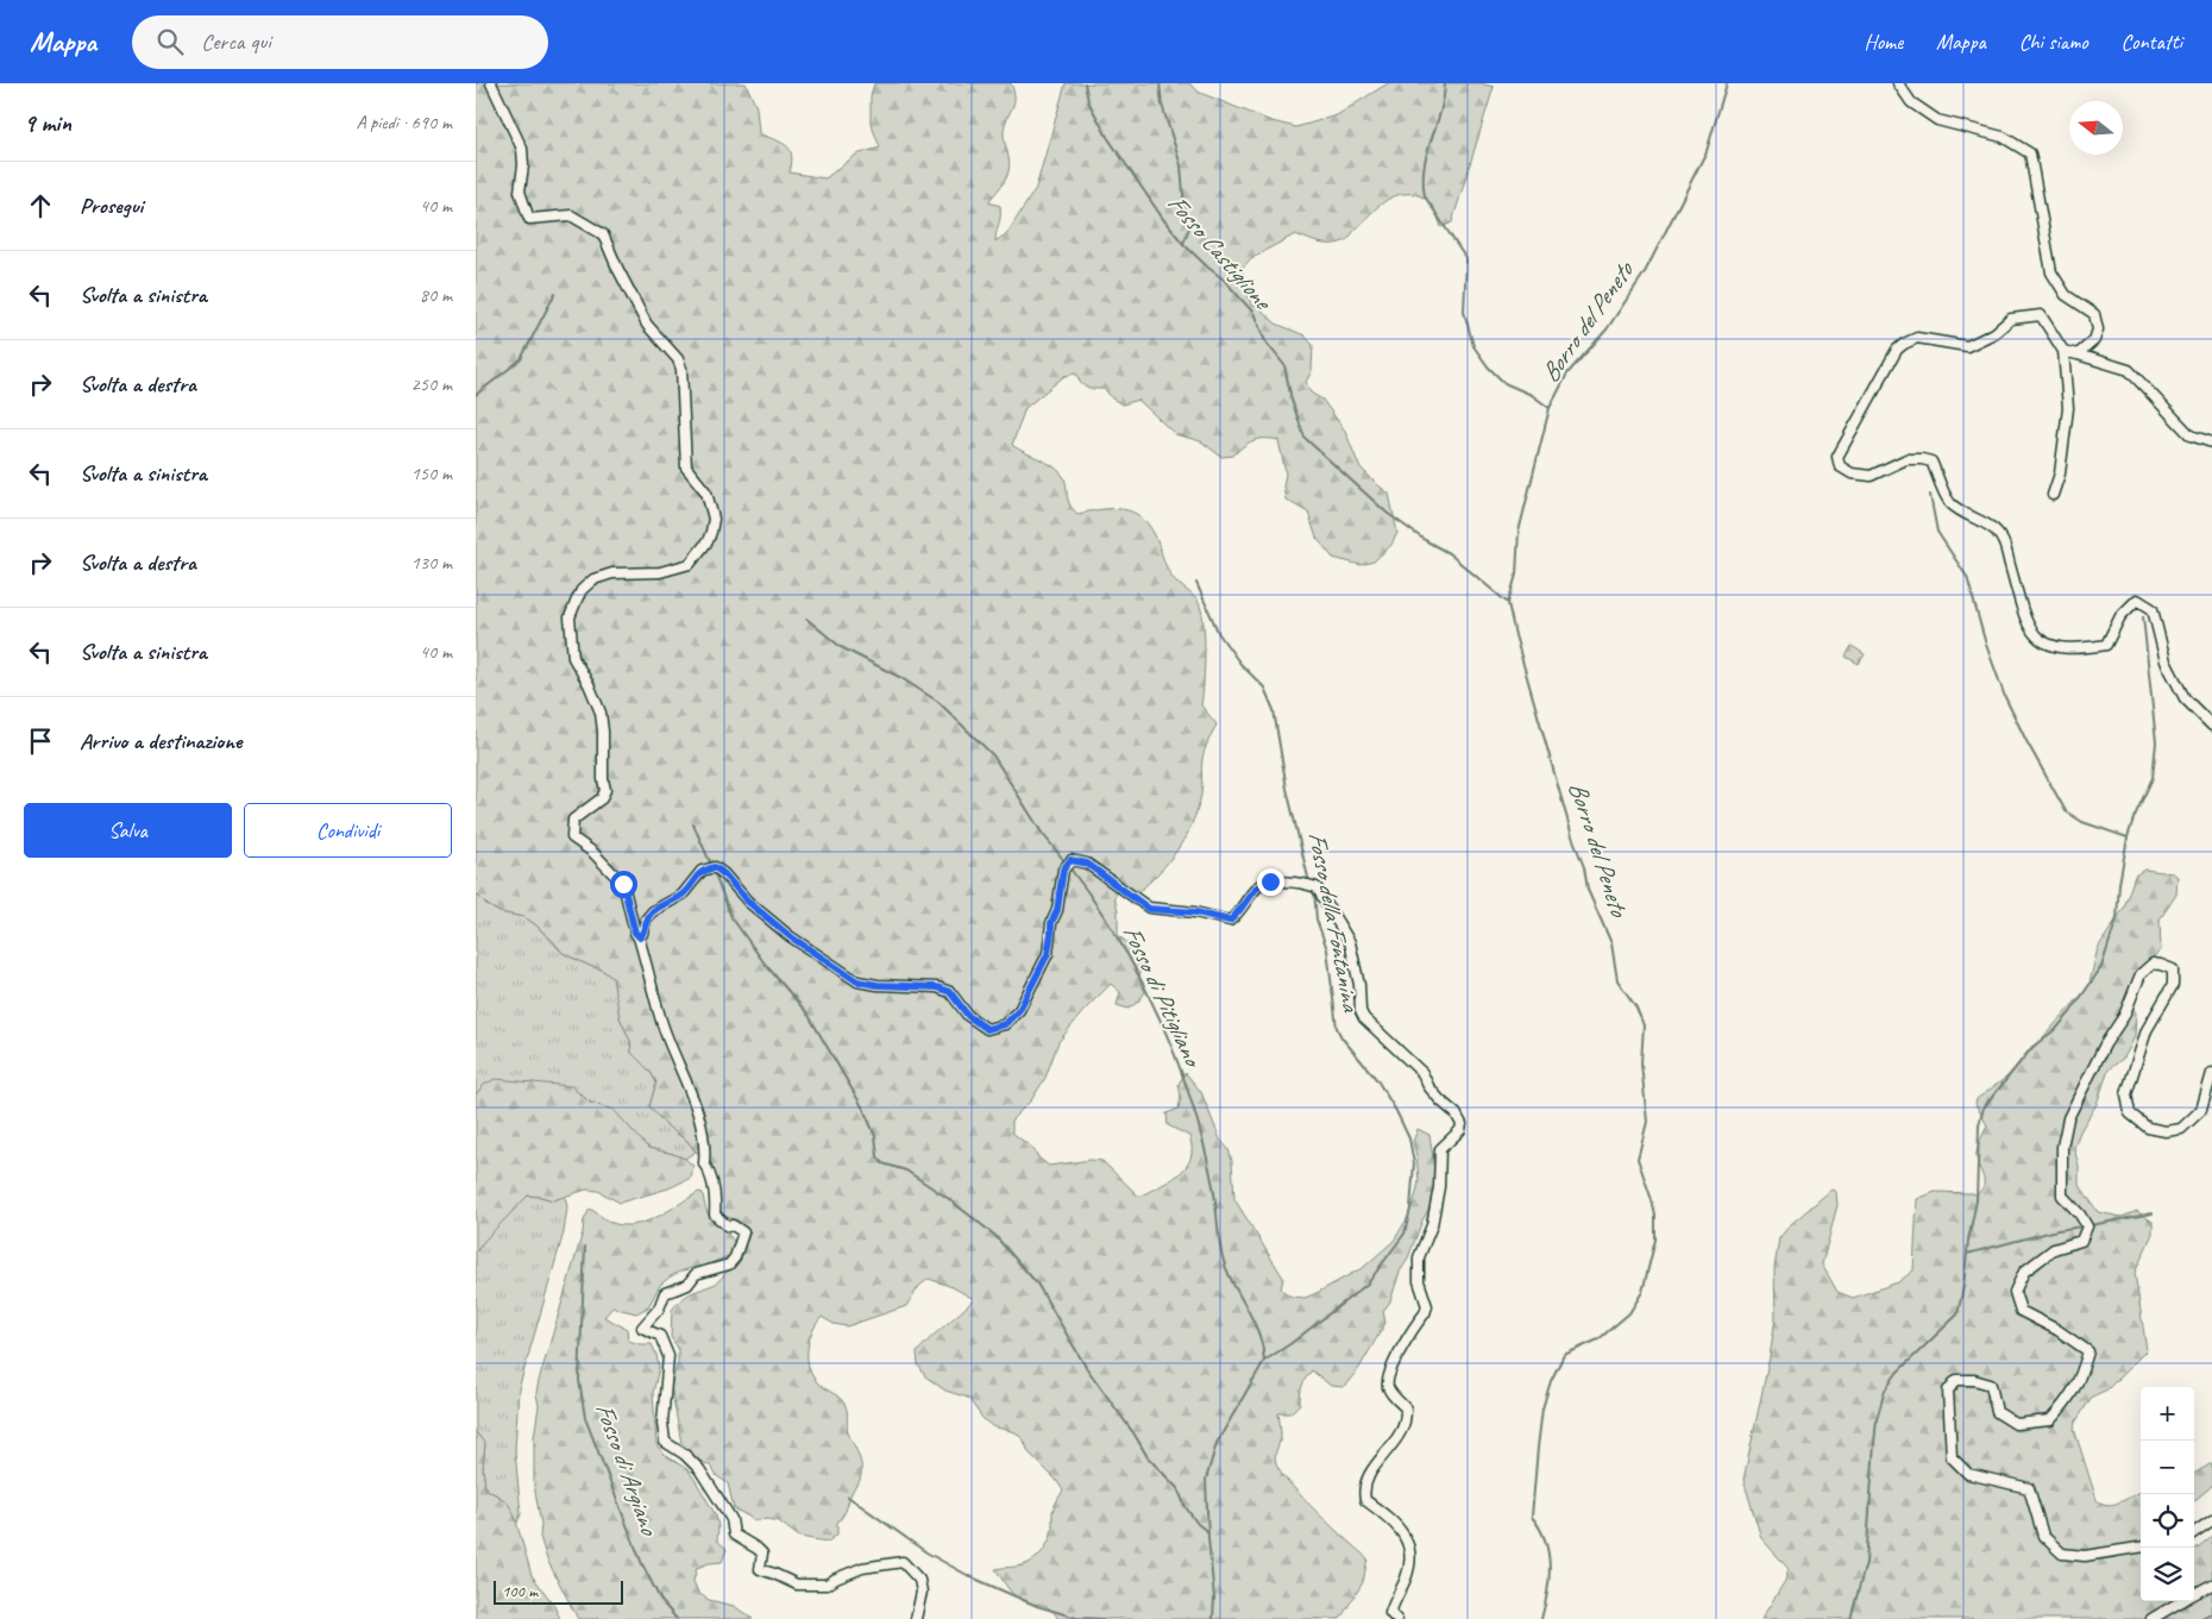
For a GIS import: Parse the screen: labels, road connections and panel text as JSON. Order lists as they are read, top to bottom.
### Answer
{
  "water": [
    "Fosso Castiglione",
    "Borro del Peneto",
    "Fosso della Fontanina",
    "Fosso di Pitigliano",
    "Fosso di Argiano"
  ],
  "scale_bar": "100 m",
  "north": "left",
  "page": {
    "header": "Mappa",
    "search": "Cerca qui",
    "nav": [
      "Home",
      "Mappa",
      "Chi siamo",
      "Contatti"
    ],
    "heading": ["9 min", "A piedi · 690 m"],
    "list": [
      ["Prosegui", "40 m"],
      ["Svolta a sinistra", "80 m"],
      ["Svolta a destra", "250 m"],
      ["Svolta a sinistra", "150 m"],
      ["Svolta a destra", "130 m"],
      ["Svolta a sinistra", "40 m"],
      "Arrivo a destinazione"
    ],
    "buttons": ["Salva", "Condividi"],
    "map_buttons": ["+", "−"],
    "scale": "100 m"
  }
}
